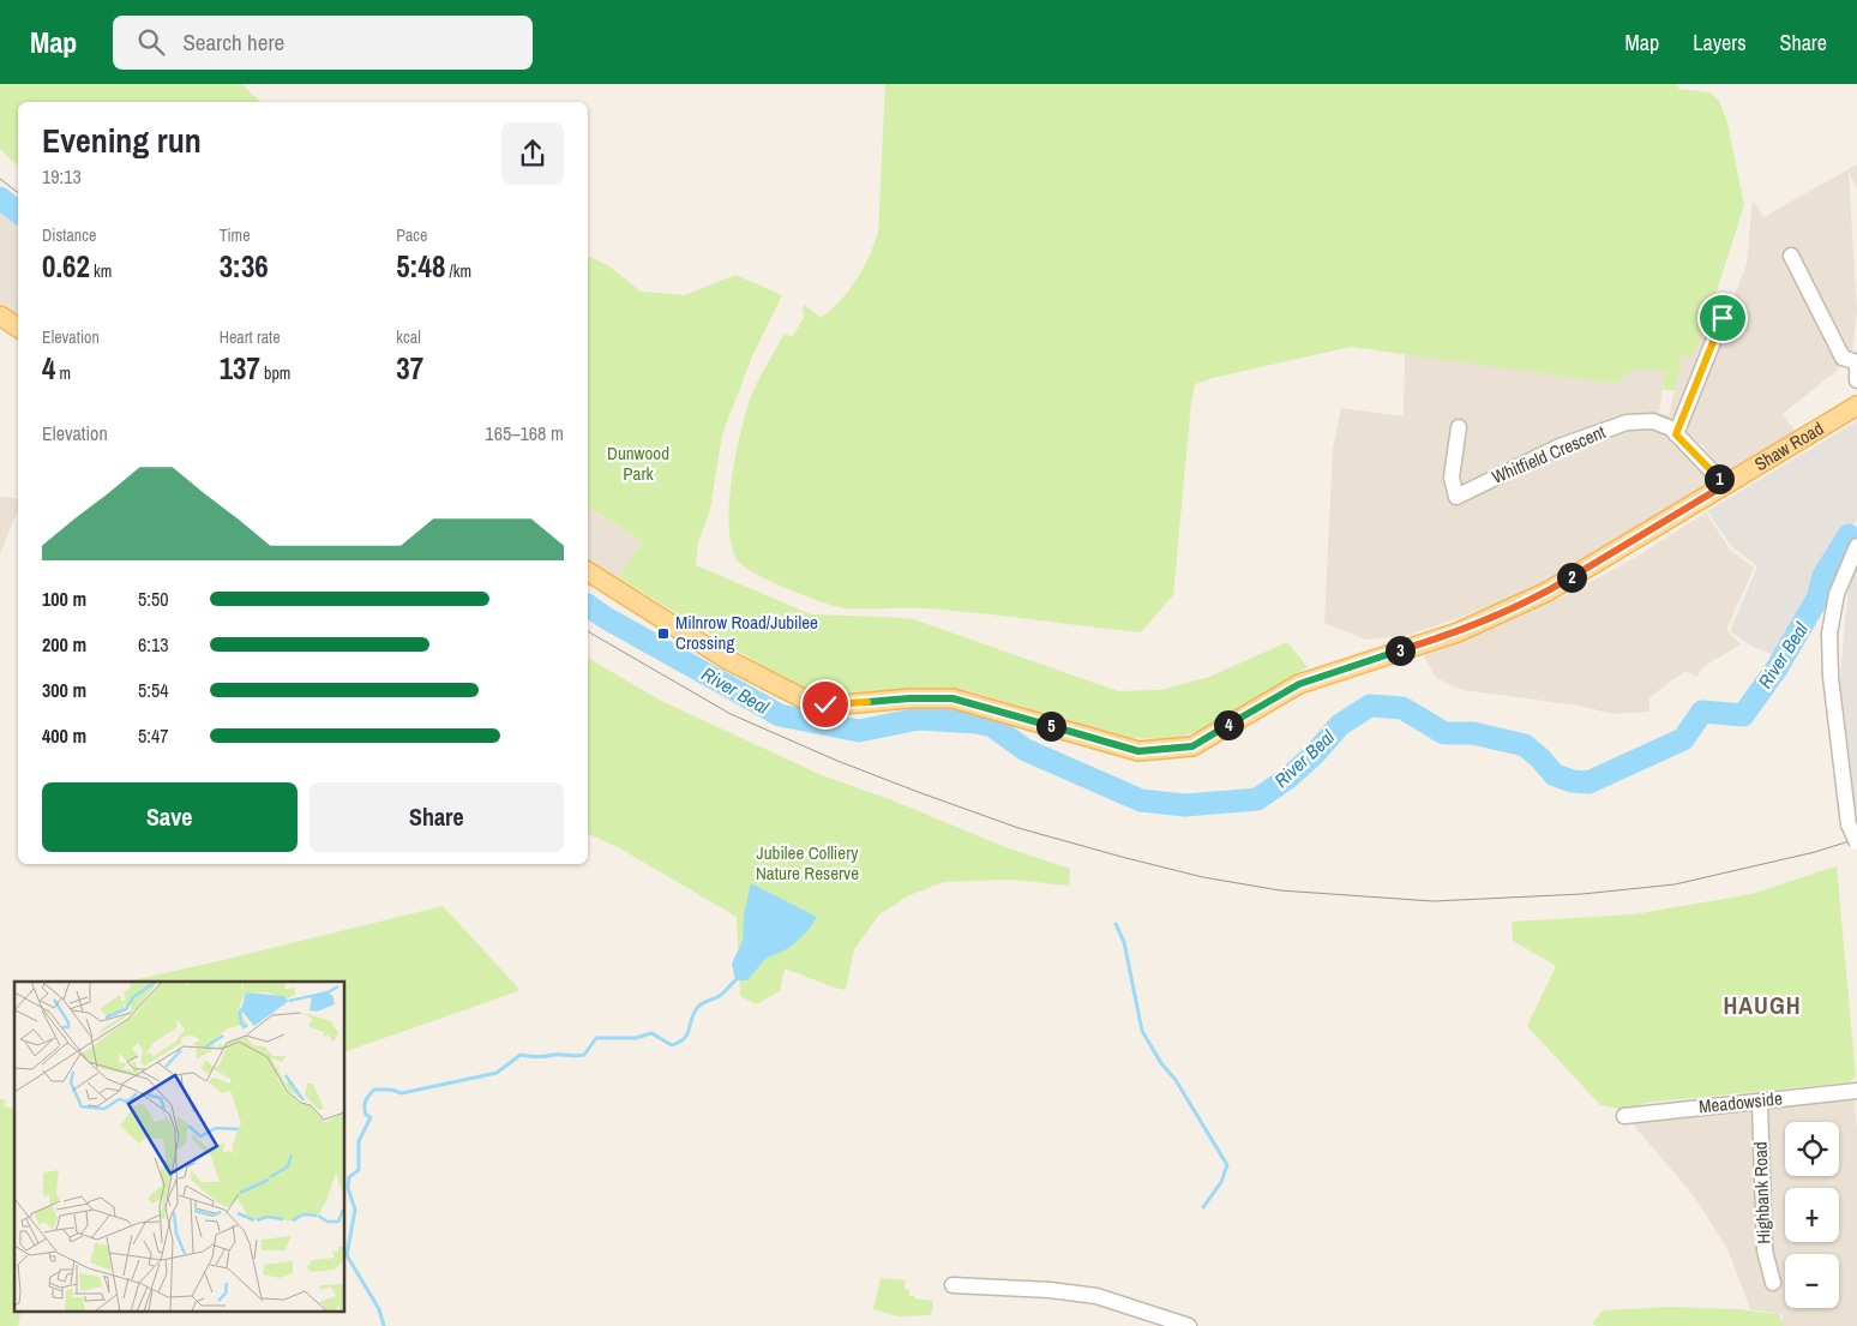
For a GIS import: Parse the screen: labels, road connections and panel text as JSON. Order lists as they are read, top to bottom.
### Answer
{
  "streets": {
    "main road": ["Shaw Road"],
    "street": ["Whitfield Crescent", "Meadowside", "Highbank Road"]
  },
  "crossings": [
    ["Shaw Road", "Whitfield Crescent"],
    ["Meadowside", "Highbank Road"]
  ],
  "districts": ["HAUGH"],
  "water": ["River Beal"],
  "parks": ["Dunwood Park", "Jubilee Colliery Nature Reserve"],
  "places": {
    "transit": ["Milnrow Road/Jubilee Crossing"]
  },
  "page": {
    "header": "Map",
    "search": "Search here",
    "nav": ["Map", "Layers", "Share"],
    "heading": ["Evening run", "19:13"],
    "stats": [
      ["Distance", "0.62 km"],
      ["Time", "3:36"],
      ["Pace", "5:48 /km"],
      ["Elevation", "4 m"],
      ["Heart rate", "137 bpm"],
      ["kcal", "37"]
    ],
    "chart": ["Elevation", "165–168 m"],
    "pins": [
      "1",
      "2",
      "3",
      "4",
      "5"
    ],
    "list": [
      {
        "name": "100 m",
        "note": "5:50"
      },
      {
        "name": "200 m",
        "note": "6:13"
      },
      {
        "name": "300 m",
        "note": "5:54"
      },
      {
        "name": "400 m",
        "note": "5:47"
      }
    ],
    "buttons": ["Save", "Share"],
    "map_buttons": ["+", "−"]
  }
}
